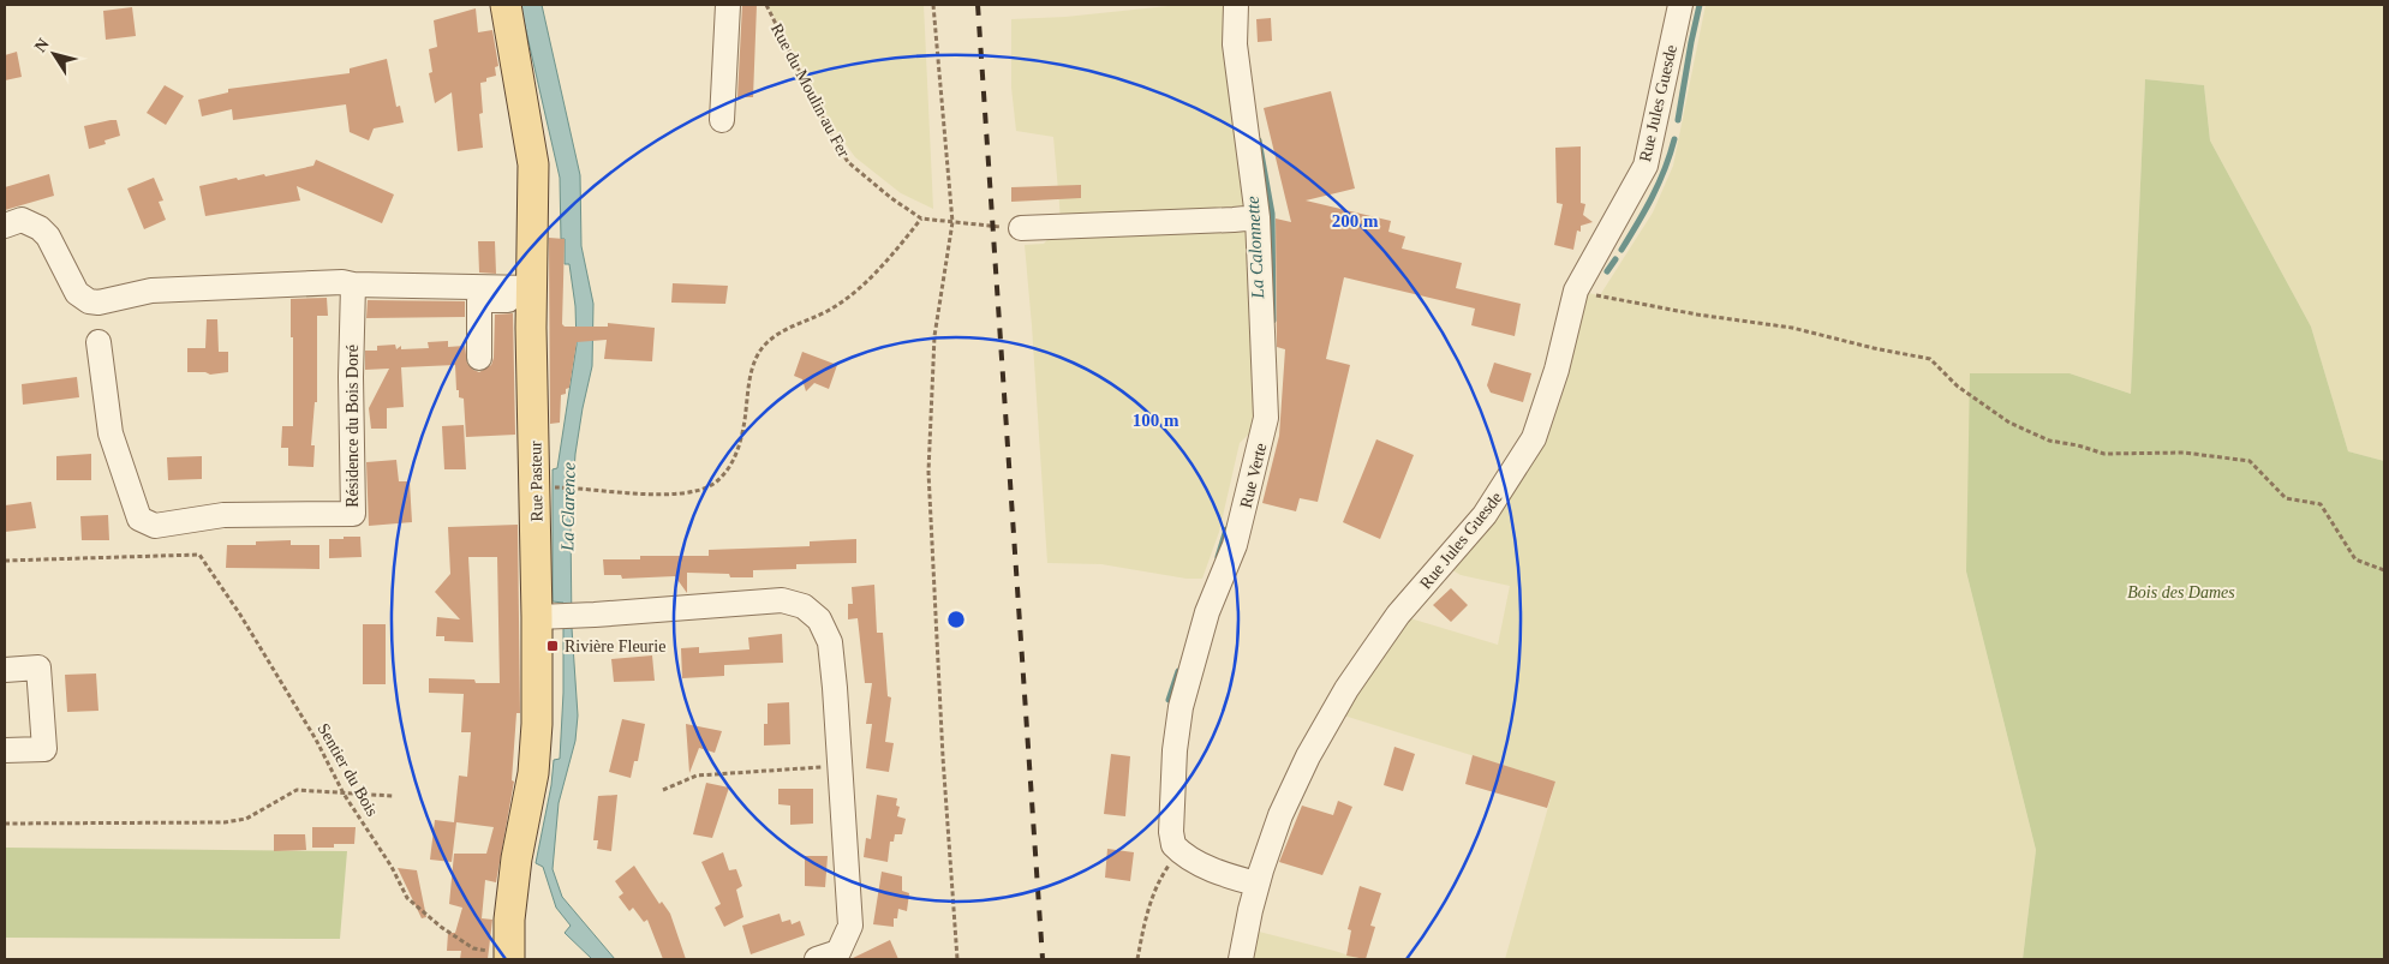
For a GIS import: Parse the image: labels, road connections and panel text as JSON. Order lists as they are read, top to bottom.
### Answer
{
  "streets": {
    "main road": ["Rue Pasteur"],
    "street": ["Rue Jules Guesde", "Résidence du Bois Doré", "Rue Verte"],
    "path": ["Rue du Moulin au Fer", "Sentier du Bois"]
  },
  "crossings": [
    ["Rue Pasteur", "Sentier du Bois"]
  ],
  "water": ["La Calonnette", "La Clarence"],
  "parks": ["Bois des Dames"],
  "places": {
    "transit": ["Rivière Fleurie"]
  },
  "north": "top left",
  "rings": ["200 m", "100 m"]
}
